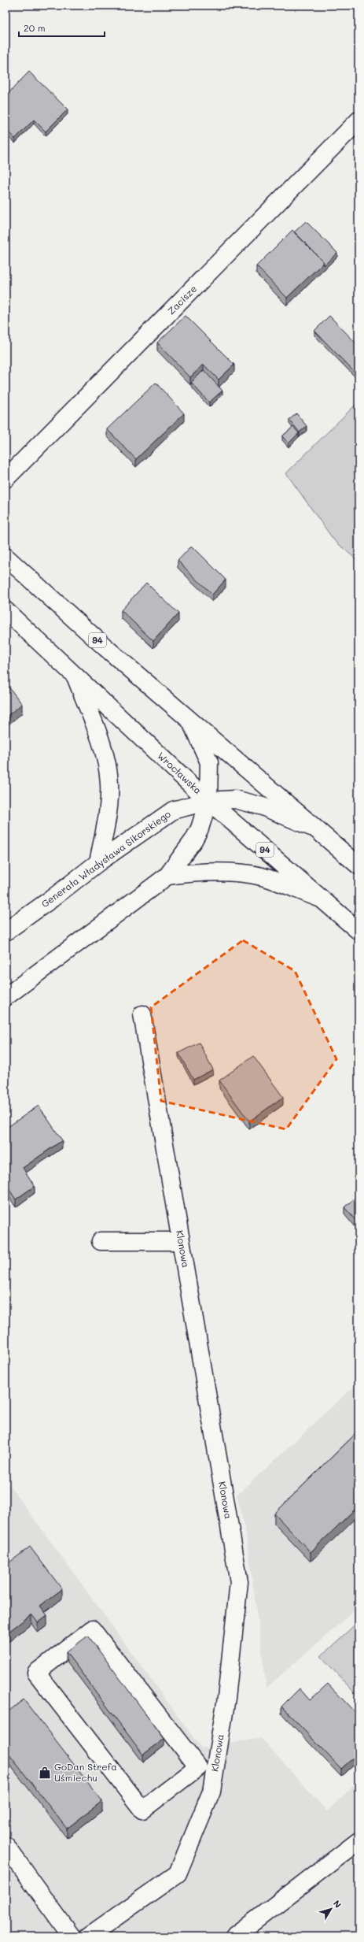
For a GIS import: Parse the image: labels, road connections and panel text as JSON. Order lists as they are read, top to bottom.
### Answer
{
  "streets": {
    "street": [
      "Zacisze",
      "94",
      "Wrocławska",
      "Generała Władysława Sikorskiego",
      "Klonowa"
    ]
  },
  "crossings": [
    ["94", "Generała Władysława Sikorskiego"],
    ["Wrocławska", "Generała Władysława Sikorskiego"]
  ],
  "places": {
    "shop": ["GoDan Strefa Uśmiechu"]
  },
  "scale_bar": "20 m",
  "north": "top right"
}
